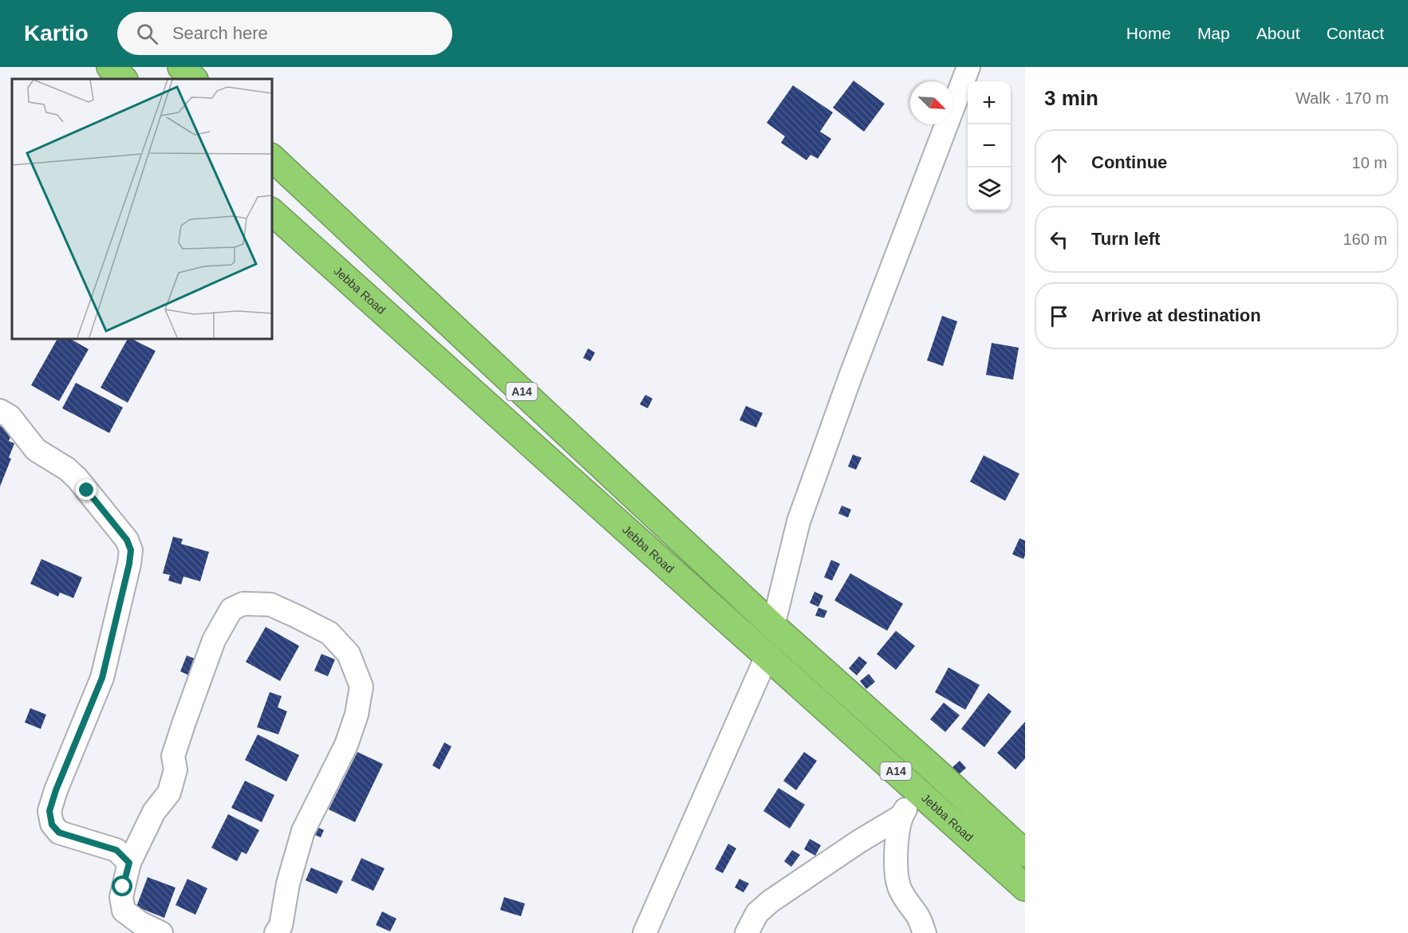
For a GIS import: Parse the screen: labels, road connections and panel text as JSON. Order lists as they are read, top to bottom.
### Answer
{
  "streets": {
    "highway": ["Jebba Road", "A14"]
  },
  "north": "bottom right",
  "page": {
    "header": "Kartio",
    "search": "Search here",
    "nav": [
      "Home",
      "Map",
      "About",
      "Contact"
    ],
    "heading": ["3 min", "Walk · 170 m"],
    "map_buttons": ["+", "−"],
    "list": [
      ["Continue", "10 m"],
      ["Turn left", "160 m"],
      "Arrive at destination"
    ]
  }
}
